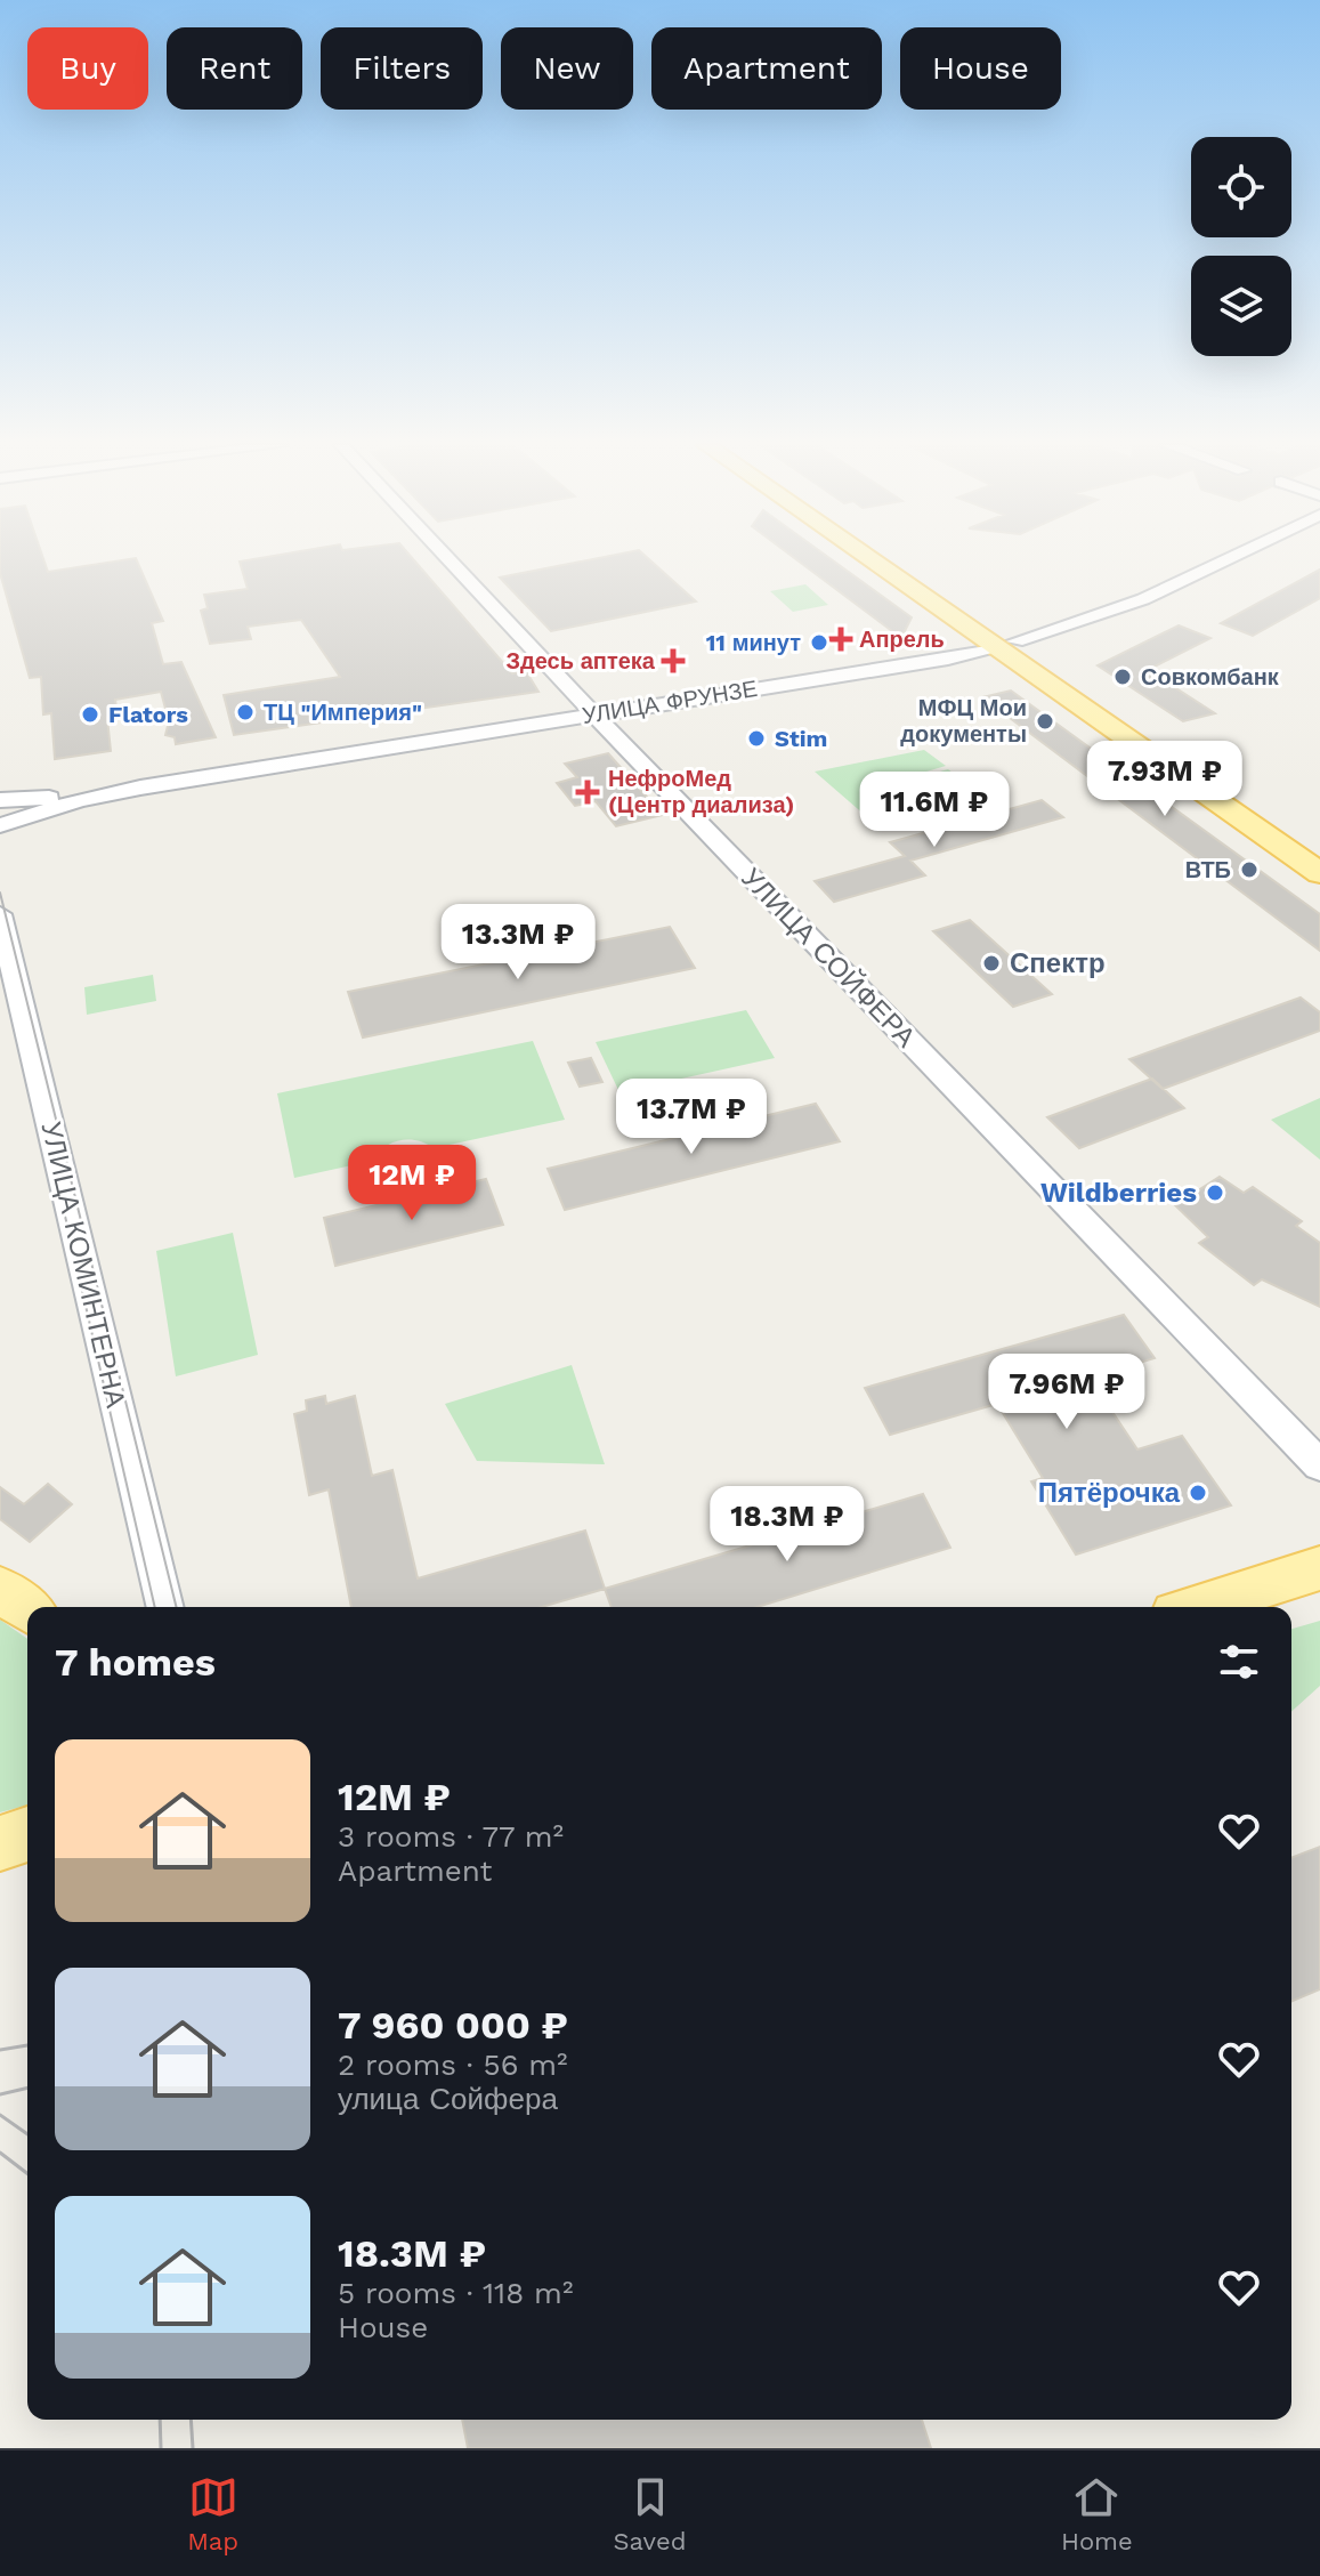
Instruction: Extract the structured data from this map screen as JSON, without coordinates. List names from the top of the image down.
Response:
{
  "streets": {
    "street": ["УЛИЦА ФРУНЗЕ", "УЛИЦА СОЙФЕРА", "УЛИЦА КОМИНТЕРНА"]
  },
  "crossings": [
    ["УЛИЦА ФРУНЗЕ", "УЛИЦА СОЙФЕРА"]
  ],
  "places": {
    "health": ["Апрель", "Здесь аптека", "НефроМед (Центр диализа)"],
    "other": [
      "11 минут",
      "Совкомбанк",
      "ТЦ \"Империя\"",
      "Flators",
      "МФЦ Мои документы",
      "Stim",
      "ВТБ",
      "Спектр",
      "Wildberries",
      "Пятёрочка"
    ]
  },
  "page": {
    "chip": [
      "Buy",
      "Rent",
      "Filters",
      "New",
      "Apartment",
      "House"
    ],
    "price": [
      "7.93M ₽",
      "11.6M ₽",
      "13.3M ₽",
      "13.7M ₽",
      "12M ₽",
      "7.96M ₽",
      "18.3M ₽"
    ],
    "heading": "7 homes",
    "list": [
      {
        "name": "12M ₽",
        "note": "3 rooms · 77 m² · Apartment"
      },
      {
        "name": "7 960 000 ₽",
        "note": "2 rooms · 56 m² · улица Сойфера"
      },
      {
        "name": "18.3M ₽",
        "note": "5 rooms · 118 m² · House"
      }
    ],
    "tabs": ["Map", "Saved", "Home"]
  }
}
